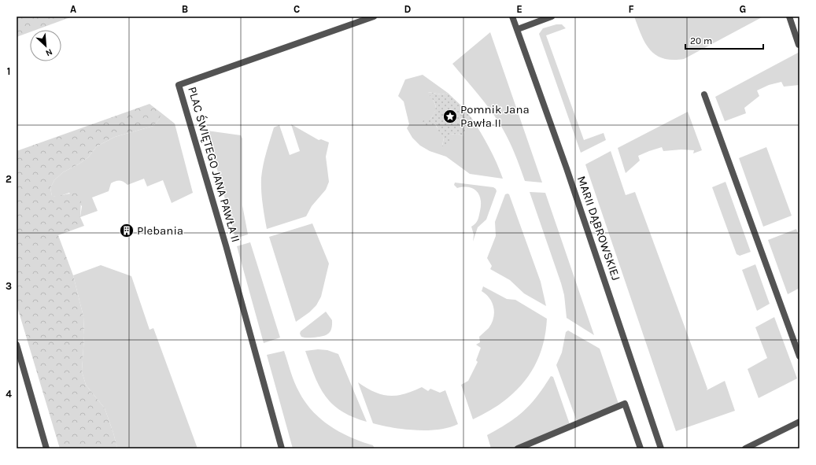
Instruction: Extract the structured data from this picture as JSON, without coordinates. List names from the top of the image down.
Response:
{
  "streets": {
    "street": ["PLAC ŚWIĘTEGO JANA PAWŁA II", "MARII DĄBROWSKIEJ"]
  },
  "places": {
    "place": ["Pomnik Jana Pawła II"],
    "building": ["Plebania"]
  },
  "scale_bar": "20 m",
  "north": "bottom right",
  "grid": {
    "columns": [
      "A",
      "B",
      "C",
      "D",
      "E",
      "F",
      "G"
    ],
    "rows": [
      "1",
      "2",
      "3",
      "4"
    ]
  }
}
